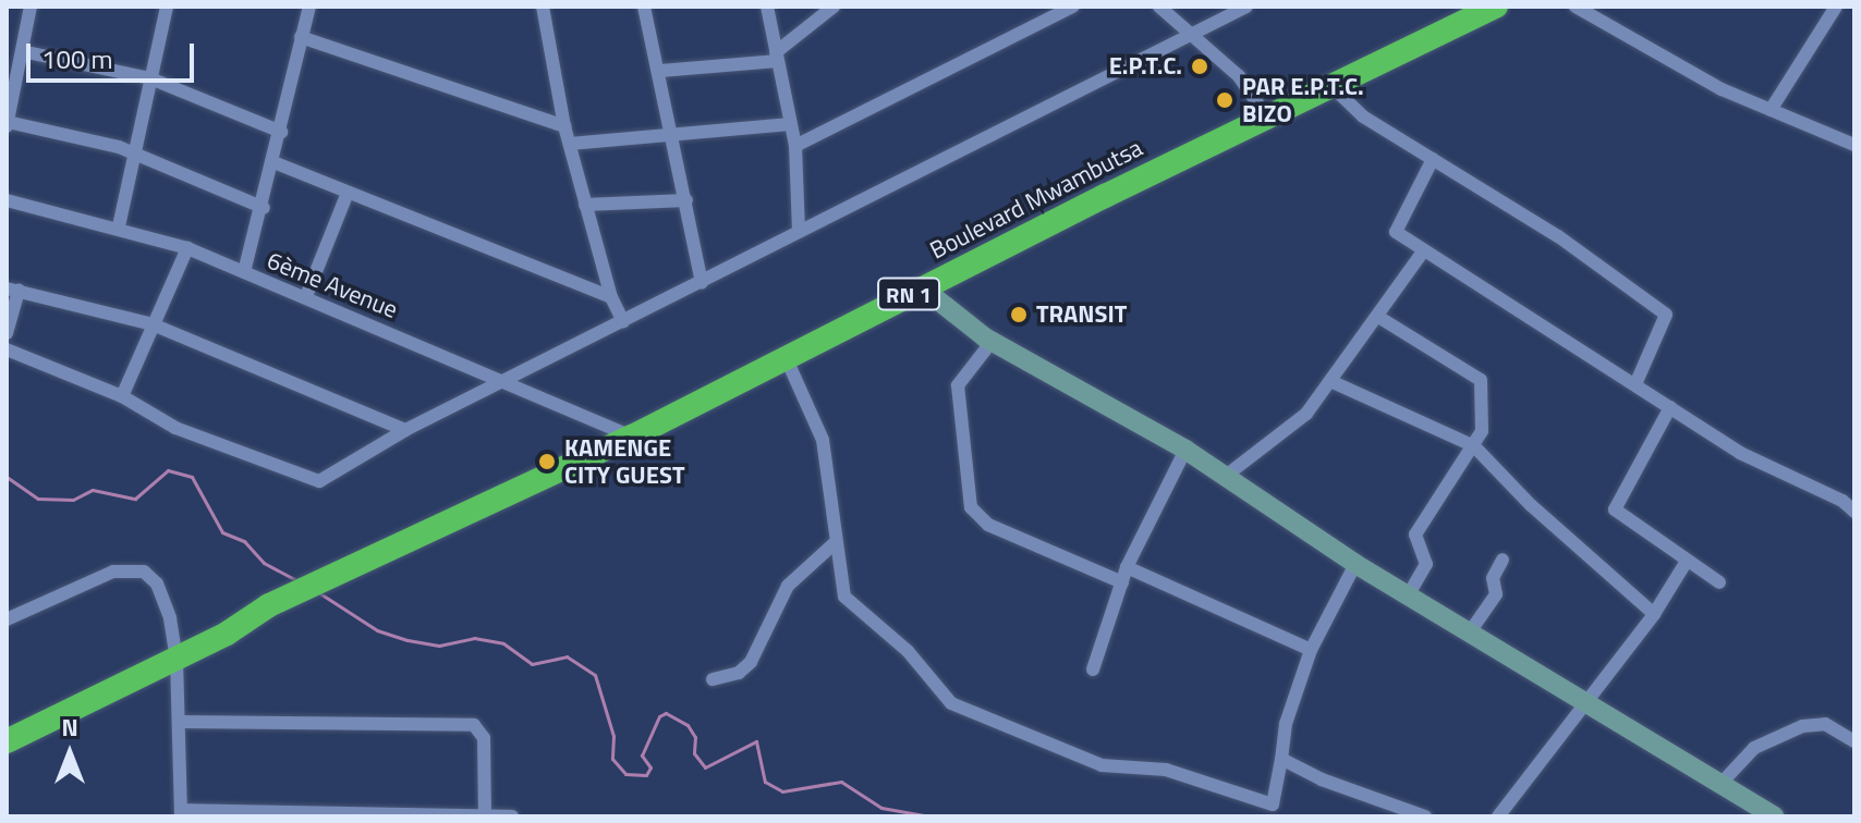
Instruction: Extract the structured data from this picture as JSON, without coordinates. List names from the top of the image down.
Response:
{
  "streets": {
    "highway": ["Boulevard Mwambutsa", "RN 1"],
    "street": ["6ème Avenue"]
  },
  "crossings": [
    ["Boulevard Mwambutsa", "6ème Avenue"]
  ],
  "places": [
    "E.P.T.C.",
    "PAR E.P.T.C. BIZO",
    "TRANSIT",
    "KAMENGE CITY GUEST"
  ],
  "scale_bar": "100 m",
  "north": "top"
}
